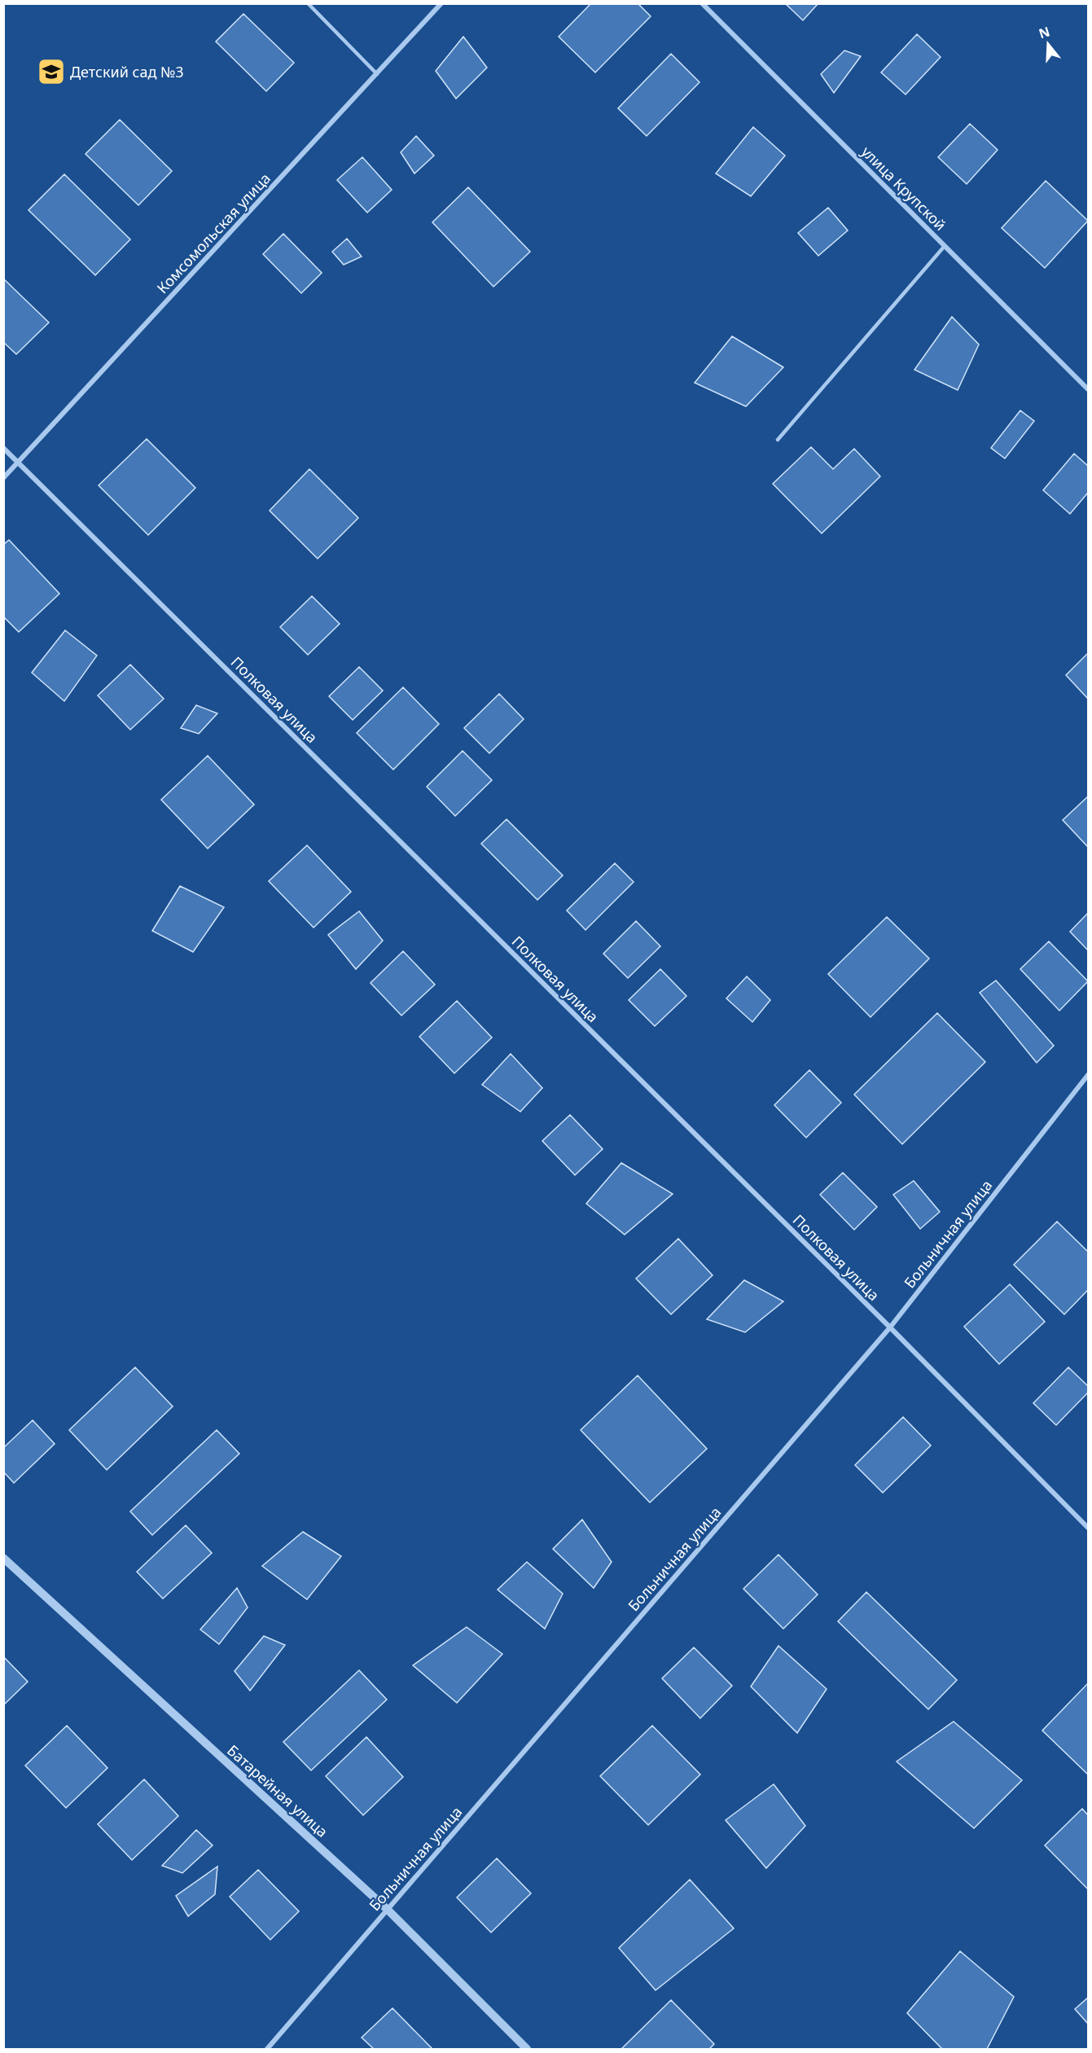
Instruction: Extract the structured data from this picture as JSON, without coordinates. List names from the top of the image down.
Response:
{
  "streets": {
    "street": [
      "улица Крупской",
      "Комсомольская улица",
      "Полковая улица",
      "Больничная улица",
      "Батарейная улица"
    ]
  },
  "crossings": [
    ["Комсомольская улица", "Полковая улица"],
    ["Полковая улица", "Больничная улица"],
    ["Больничная улица", "Батарейная улица"]
  ],
  "places": {
    "school or university": ["Детский сад №3"]
  },
  "north": "top"
}
